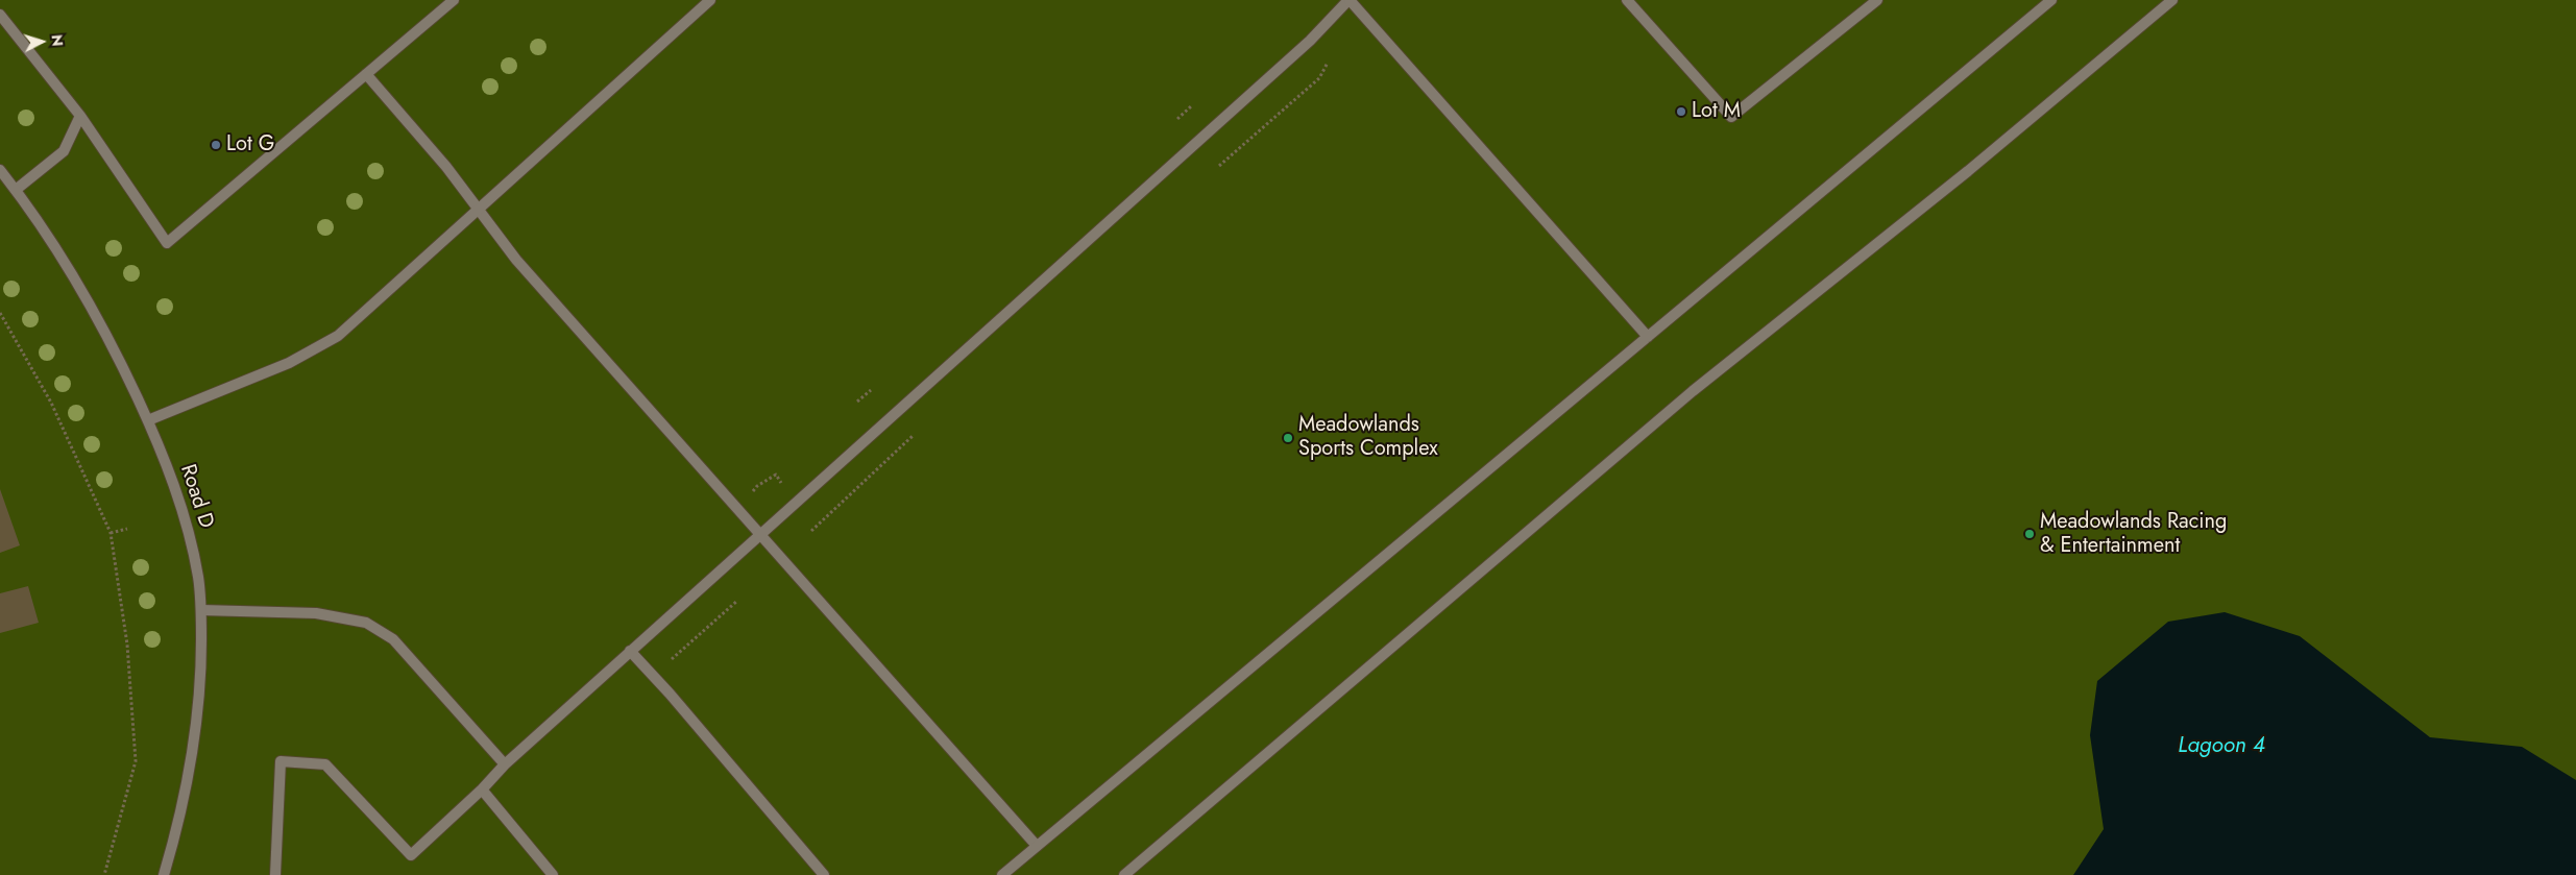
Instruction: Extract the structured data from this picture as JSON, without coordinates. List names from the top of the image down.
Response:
{
  "streets": {
    "street": ["Road D"]
  },
  "water": ["Lagoon 4"],
  "places": [
    "Lot M",
    "Lot G",
    "Meadowlands Sports Complex",
    "Meadowlands Racing & Entertainment"
  ],
  "north": "right"
}
